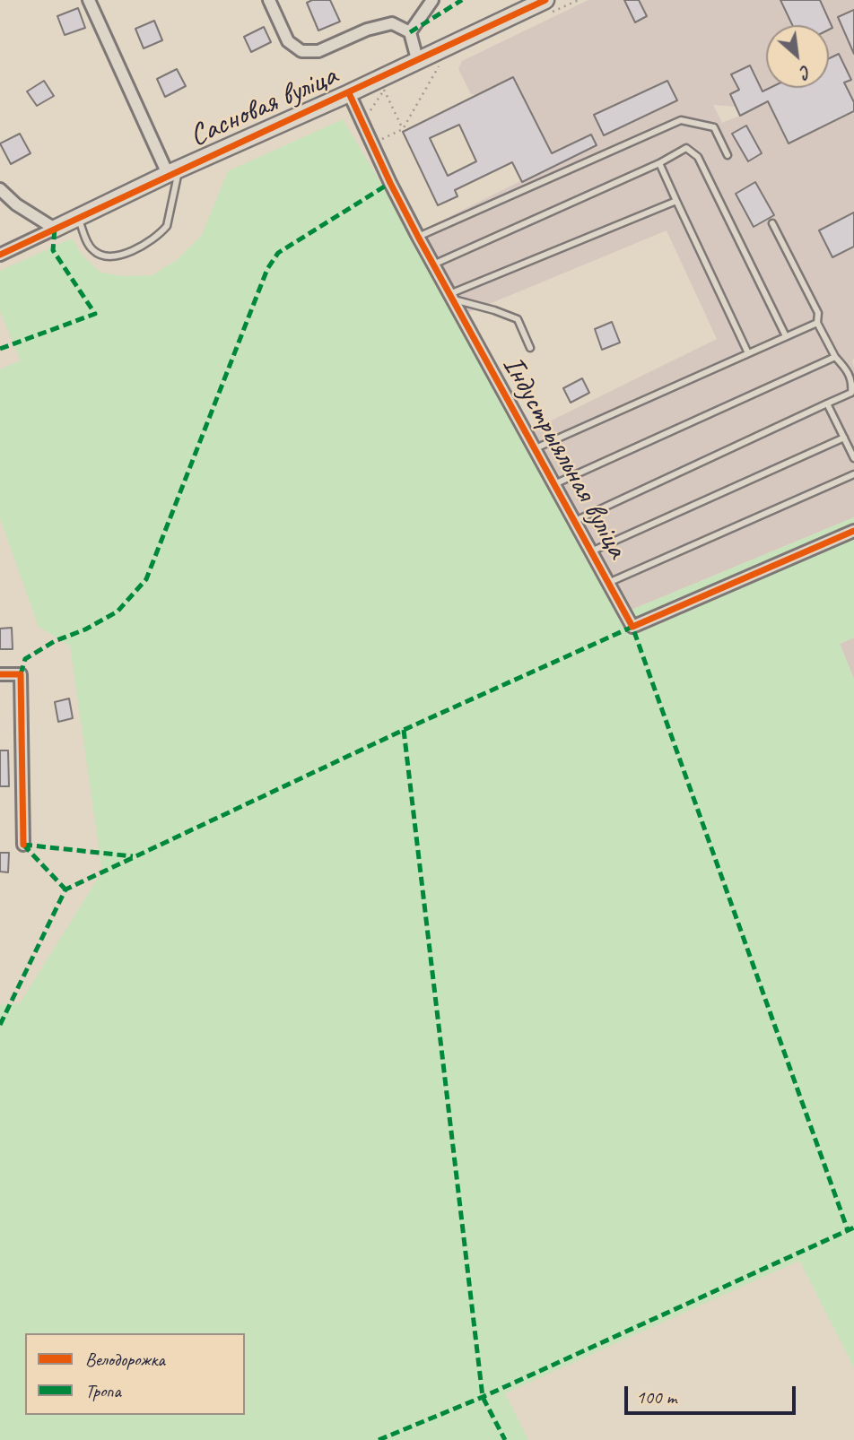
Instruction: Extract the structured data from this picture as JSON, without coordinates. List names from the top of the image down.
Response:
{
  "streets": {
    "street": ["Сасновая вуліца", "Індустрыяльная вуліца"]
  },
  "crossings": [
    ["Сасновая вуліца", "Індустрыяльная вуліца"]
  ],
  "legend": ["Велодорожка", "Тропа"],
  "scale_bar": "100 m",
  "north": "bottom right"
}
